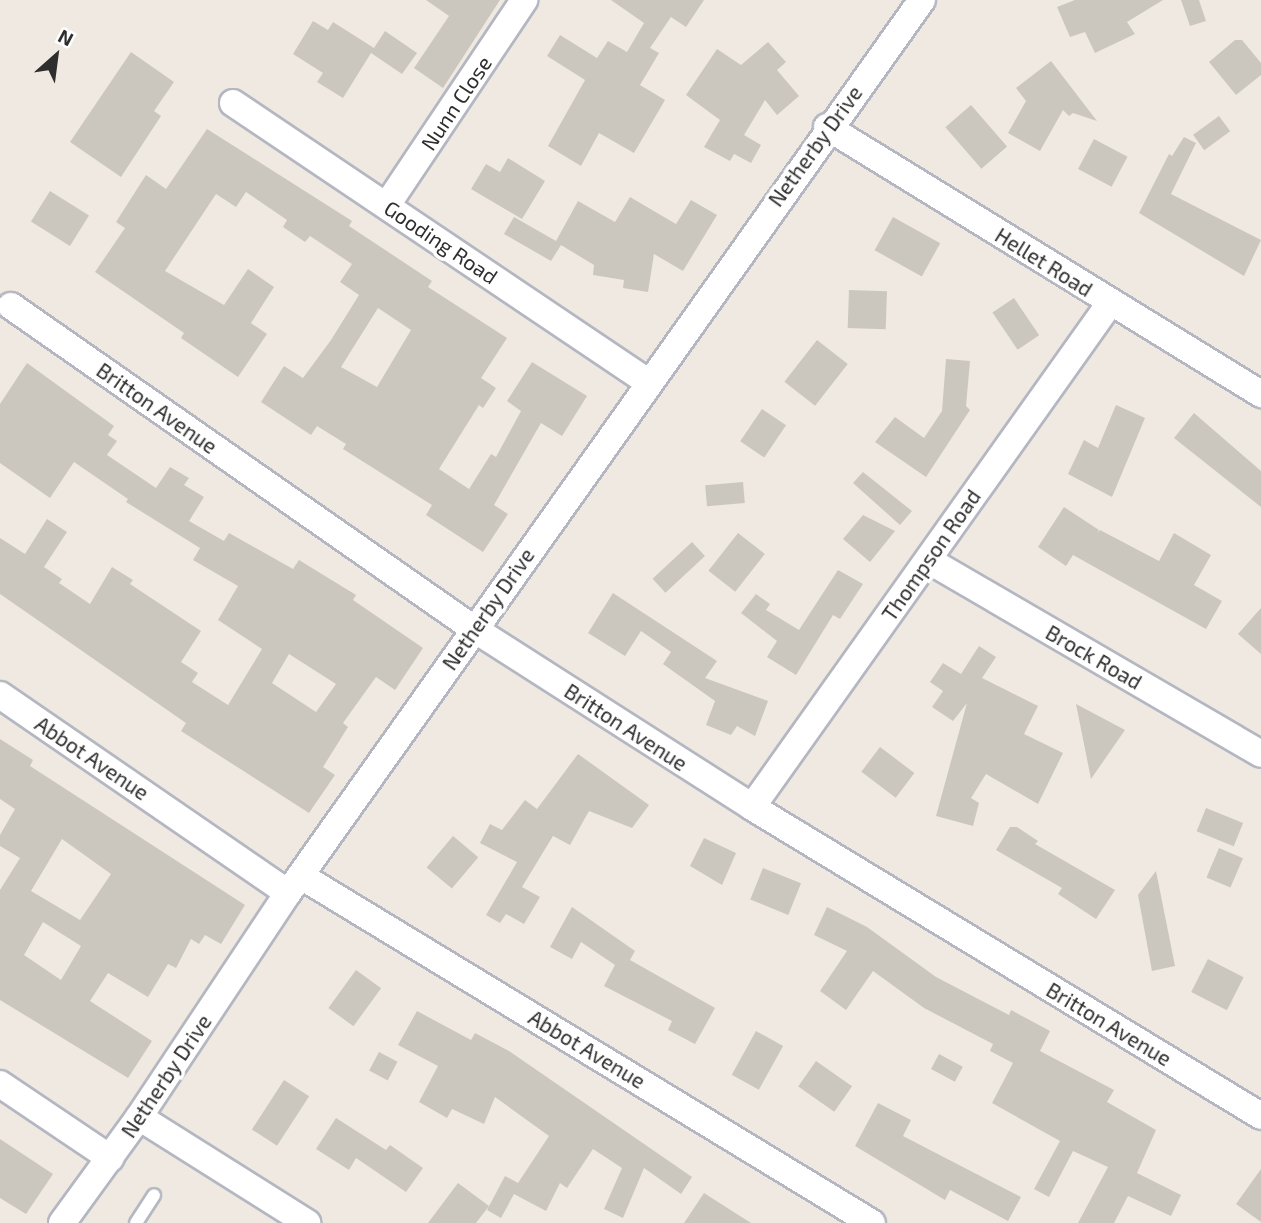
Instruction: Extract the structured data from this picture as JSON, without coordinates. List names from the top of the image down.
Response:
{
  "streets": {
    "street": [
      "Nunn Close",
      "Netherby Drive",
      "Gooding Road",
      "Hellet Road",
      "Britton Avenue",
      "Thompson Road",
      "Brock Road",
      "Abbot Avenue"
    ]
  },
  "crossings": [
    ["Nunn Close", "Gooding Road"],
    ["Netherby Drive", "Gooding Road"],
    ["Netherby Drive", "Hellet Road"],
    ["Netherby Drive", "Britton Avenue"],
    ["Netherby Drive", "Abbot Avenue"],
    ["Hellet Road", "Thompson Road"],
    ["Britton Avenue", "Thompson Road"],
    ["Thompson Road", "Brock Road"]
  ],
  "north": "top right"
}
